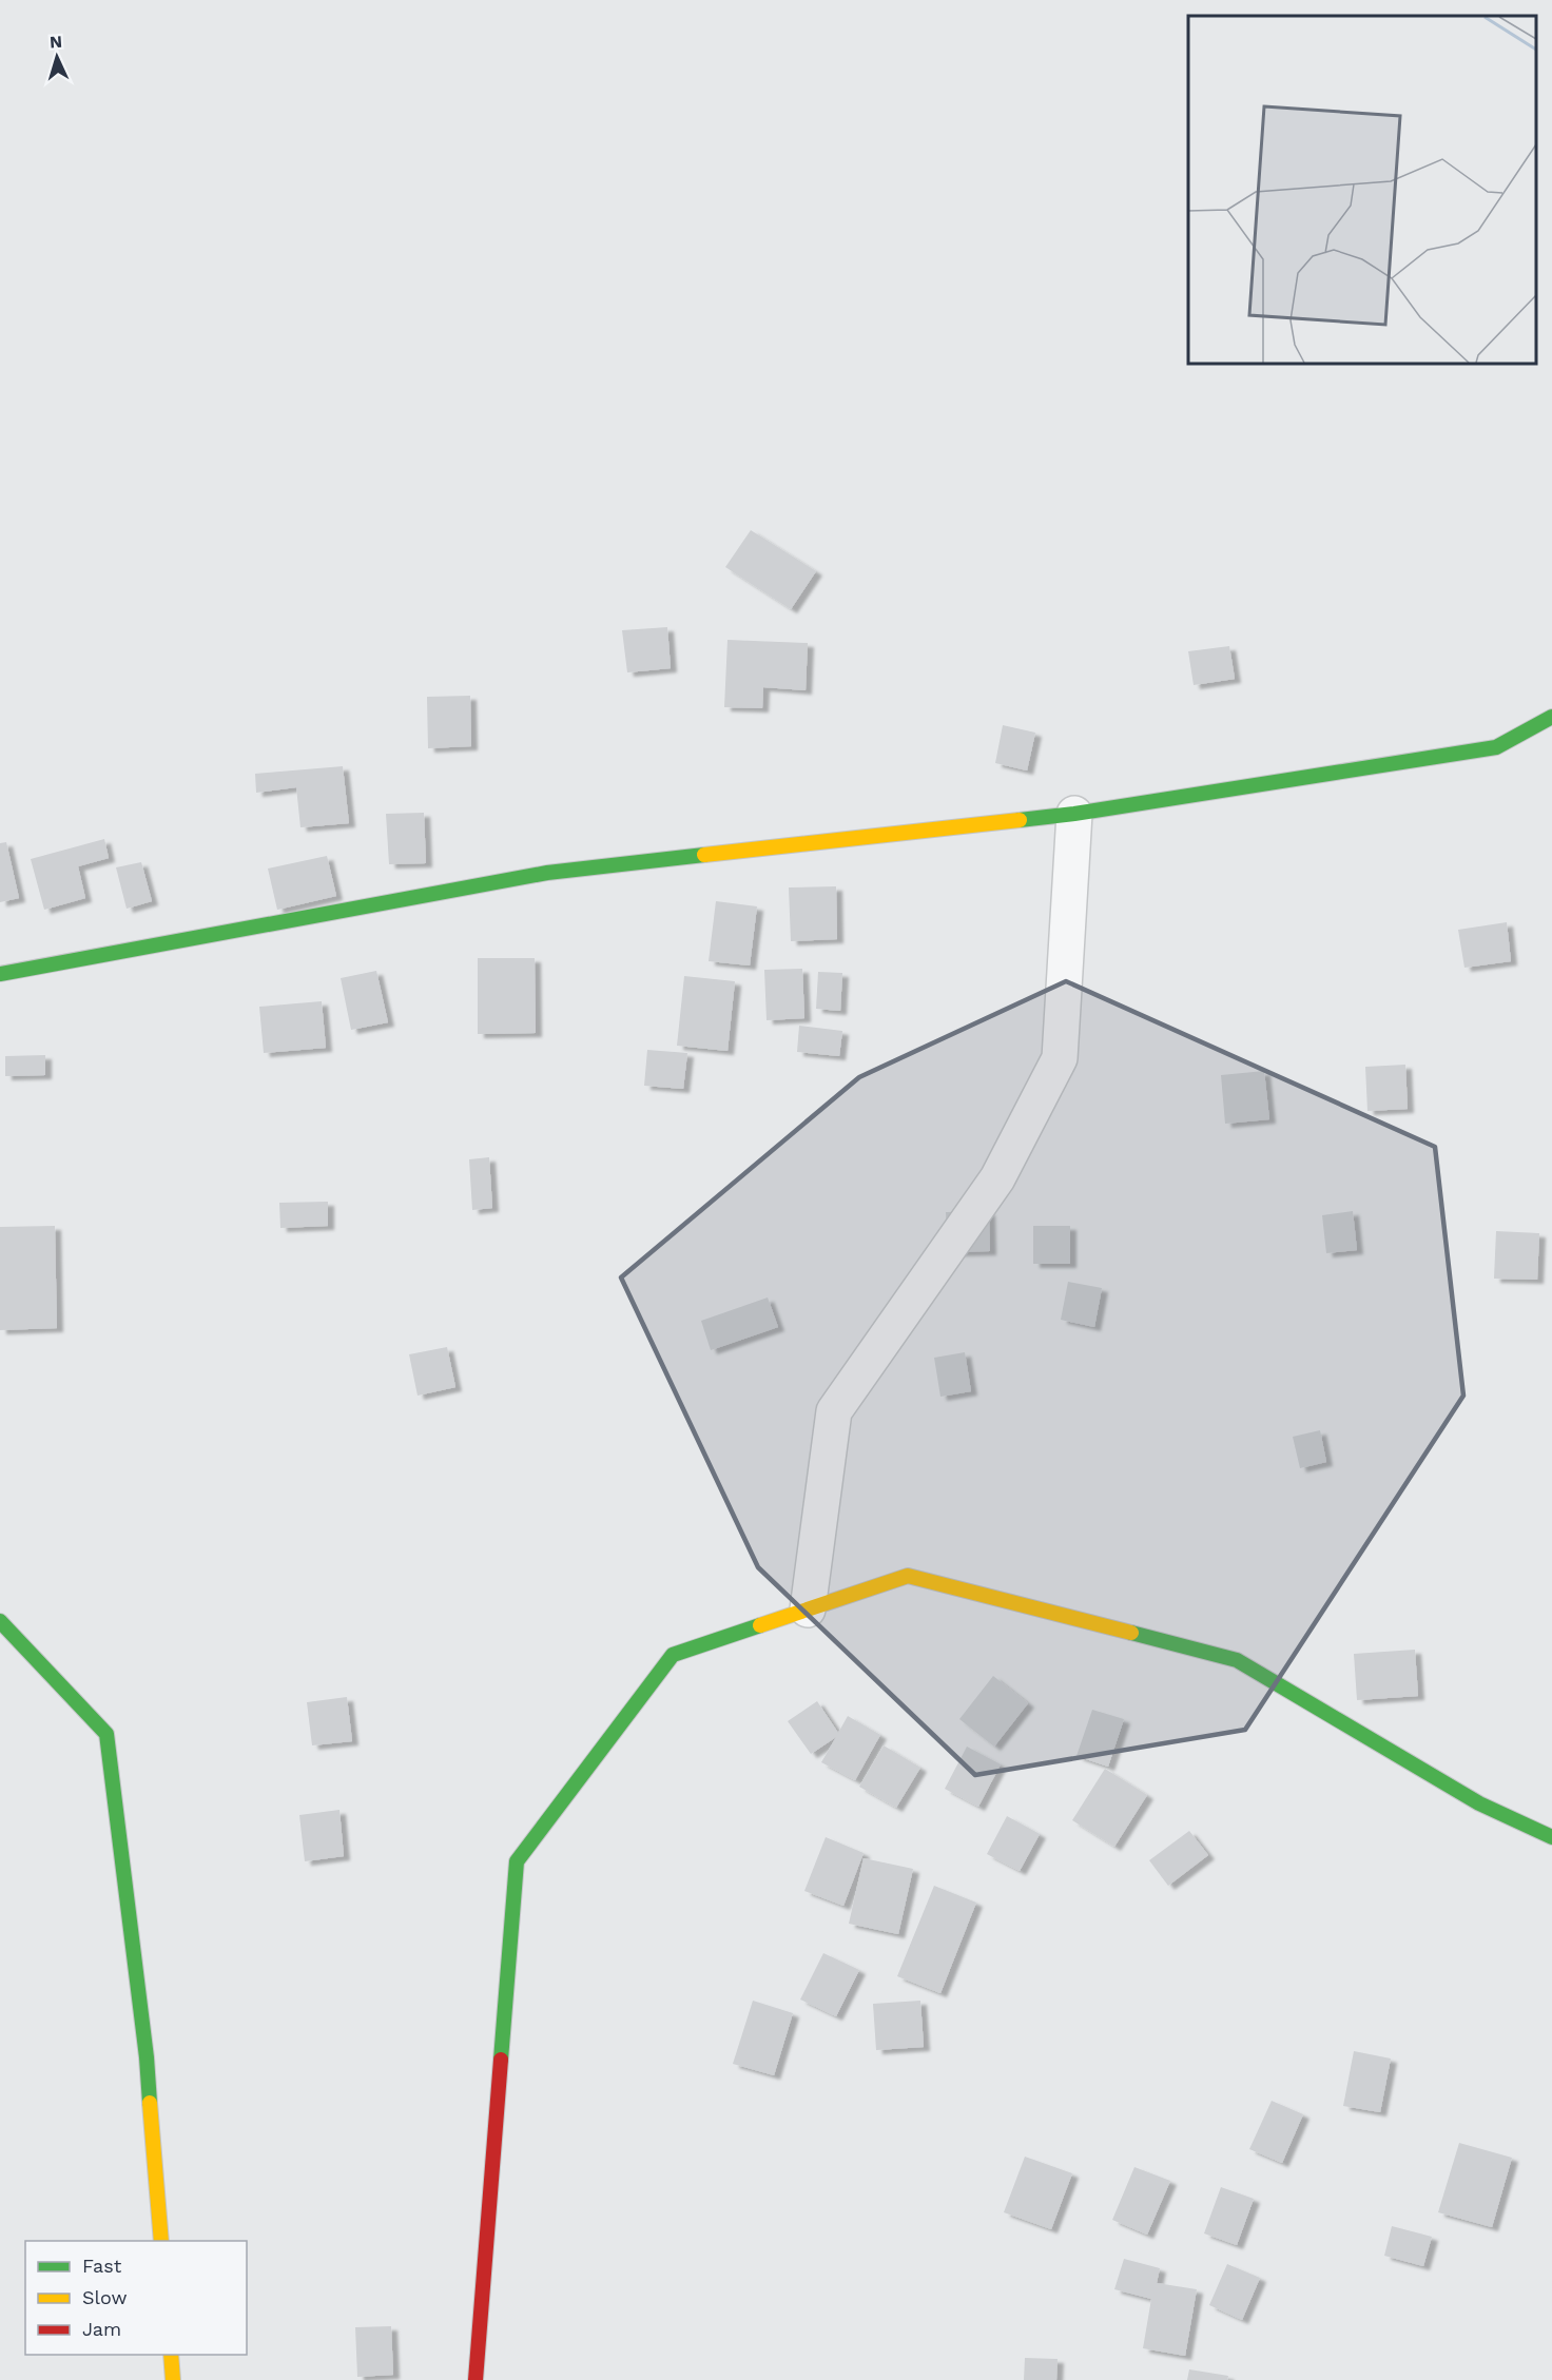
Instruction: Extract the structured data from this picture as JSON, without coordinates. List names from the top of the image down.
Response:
{
  "legend": ["Fast", "Slow", "Jam"],
  "north": "top"
}
